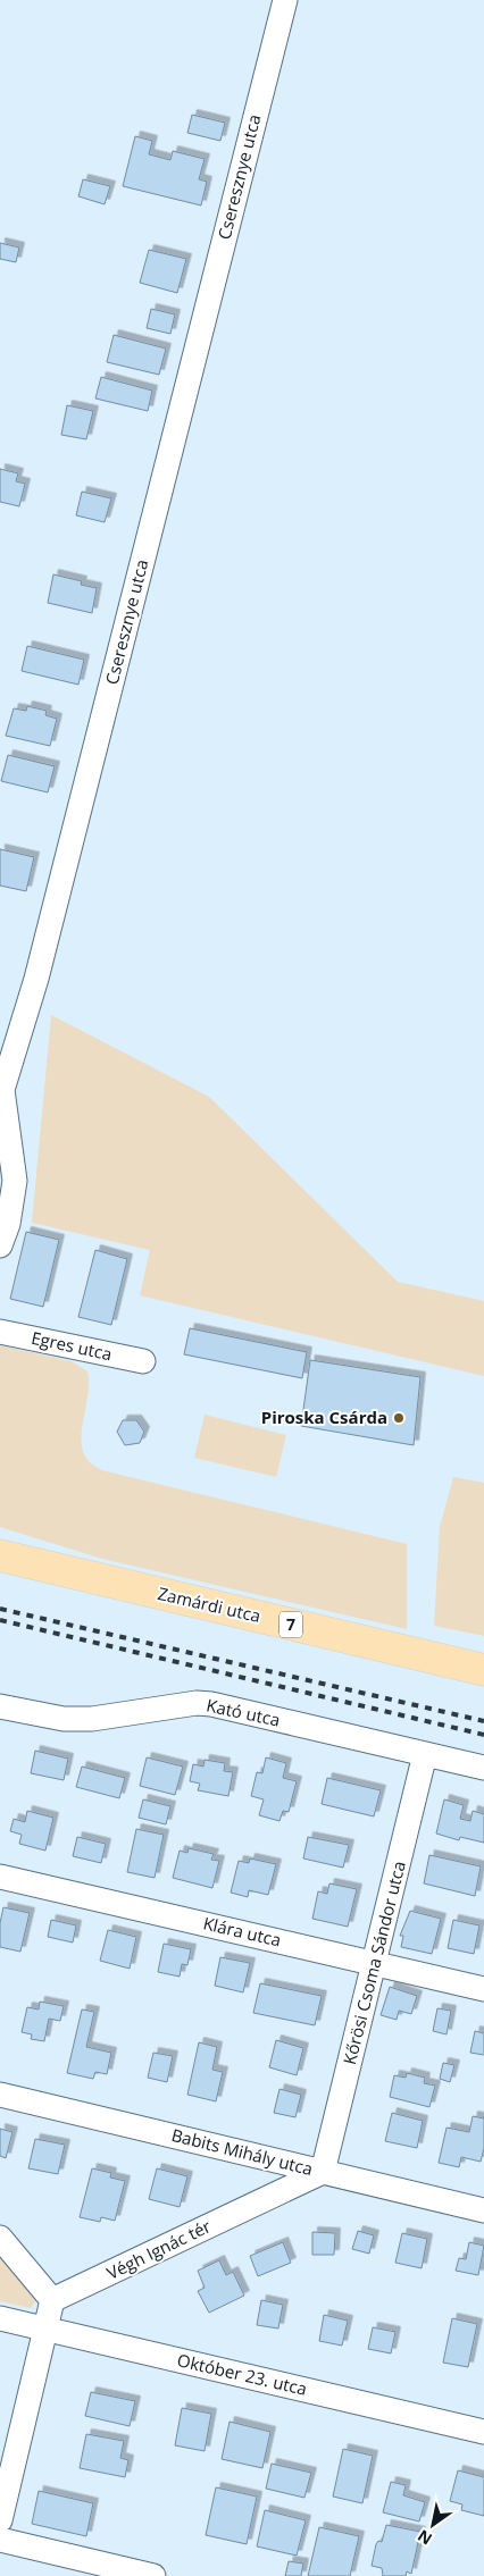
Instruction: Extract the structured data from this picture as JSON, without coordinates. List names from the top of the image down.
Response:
{
  "streets": {
    "main road": ["Zamárdi utca", "7"],
    "street": [
      "Cseresznye utca",
      "Egres utca",
      "Kató utca",
      "Klára utca",
      "Kőrösi Csoma Sándor utca",
      "Babits Mihály utca",
      "Végh Ignác tér",
      "Október 23. utca"
    ]
  },
  "crossings": [
    ["Kató utca", "Kőrösi Csoma Sándor utca"],
    ["Klára utca", "Kőrösi Csoma Sándor utca"],
    ["Kőrösi Csoma Sándor utca", "Babits Mihály utca"],
    ["Kőrösi Csoma Sándor utca", "Végh Ignác tér"],
    ["Babits Mihály utca", "Végh Ignác tér"]
  ],
  "places": ["Piroska Csárda"],
  "north": "bottom left"
}
